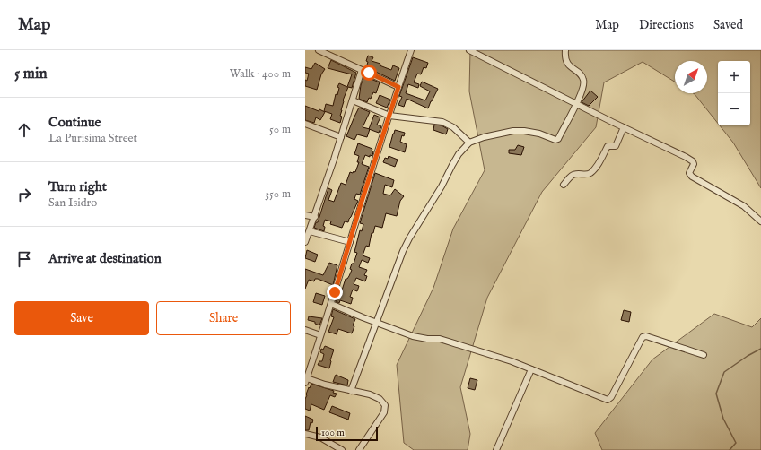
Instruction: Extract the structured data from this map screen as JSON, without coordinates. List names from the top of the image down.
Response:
{
  "scale_bar": "100 m",
  "north": "top right",
  "page": {
    "header": "Map",
    "nav": ["Map", "Directions", "Saved"],
    "heading": ["5 min", "Walk · 400 m"],
    "map_buttons": ["+", "−"],
    "list": [
      ["Continue", "La Purisima Street", "50 m"],
      ["Turn right", "San Isidro", "350 m"],
      "Arrive at destination"
    ],
    "buttons": ["Save", "Share"],
    "scale": "100 m"
  }
}
